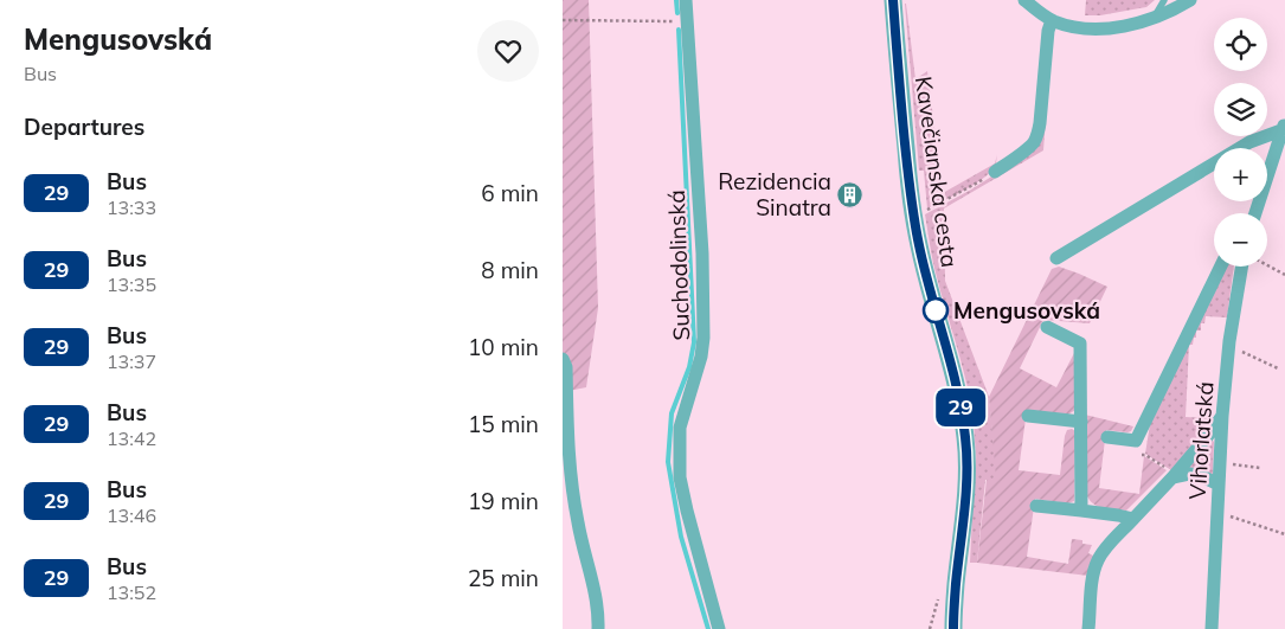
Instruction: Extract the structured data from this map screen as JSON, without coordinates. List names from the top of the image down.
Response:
{
  "streets": {
    "street": ["Kavečianska cesta", "Suchodolinská", "Vihorlatská"]
  },
  "places": {
    "building": ["Rezidencia Sinatra"],
    "other": ["Mengusovská"]
  },
  "lines": ["bus line 29"],
  "page": {
    "heading": [
      ["Mengusovská", "Bus"],
      "Departures"
    ],
    "on_map": "29",
    "map_buttons": ["+", "−"],
    "list": [
      {
        "mark": "29",
        "name": "Bus",
        "note": "13:33",
        "value": "6 min"
      },
      {
        "mark": "29",
        "name": "Bus",
        "note": "13:35",
        "value": "8 min"
      },
      {
        "mark": "29",
        "name": "Bus",
        "note": "13:37",
        "value": "10 min"
      },
      {
        "mark": "29",
        "name": "Bus",
        "note": "13:42",
        "value": "15 min"
      },
      {
        "mark": "29",
        "name": "Bus",
        "note": "13:46",
        "value": "19 min"
      },
      {
        "mark": "29",
        "name": "Bus",
        "note": "13:52",
        "value": "25 min"
      }
    ]
  }
}
